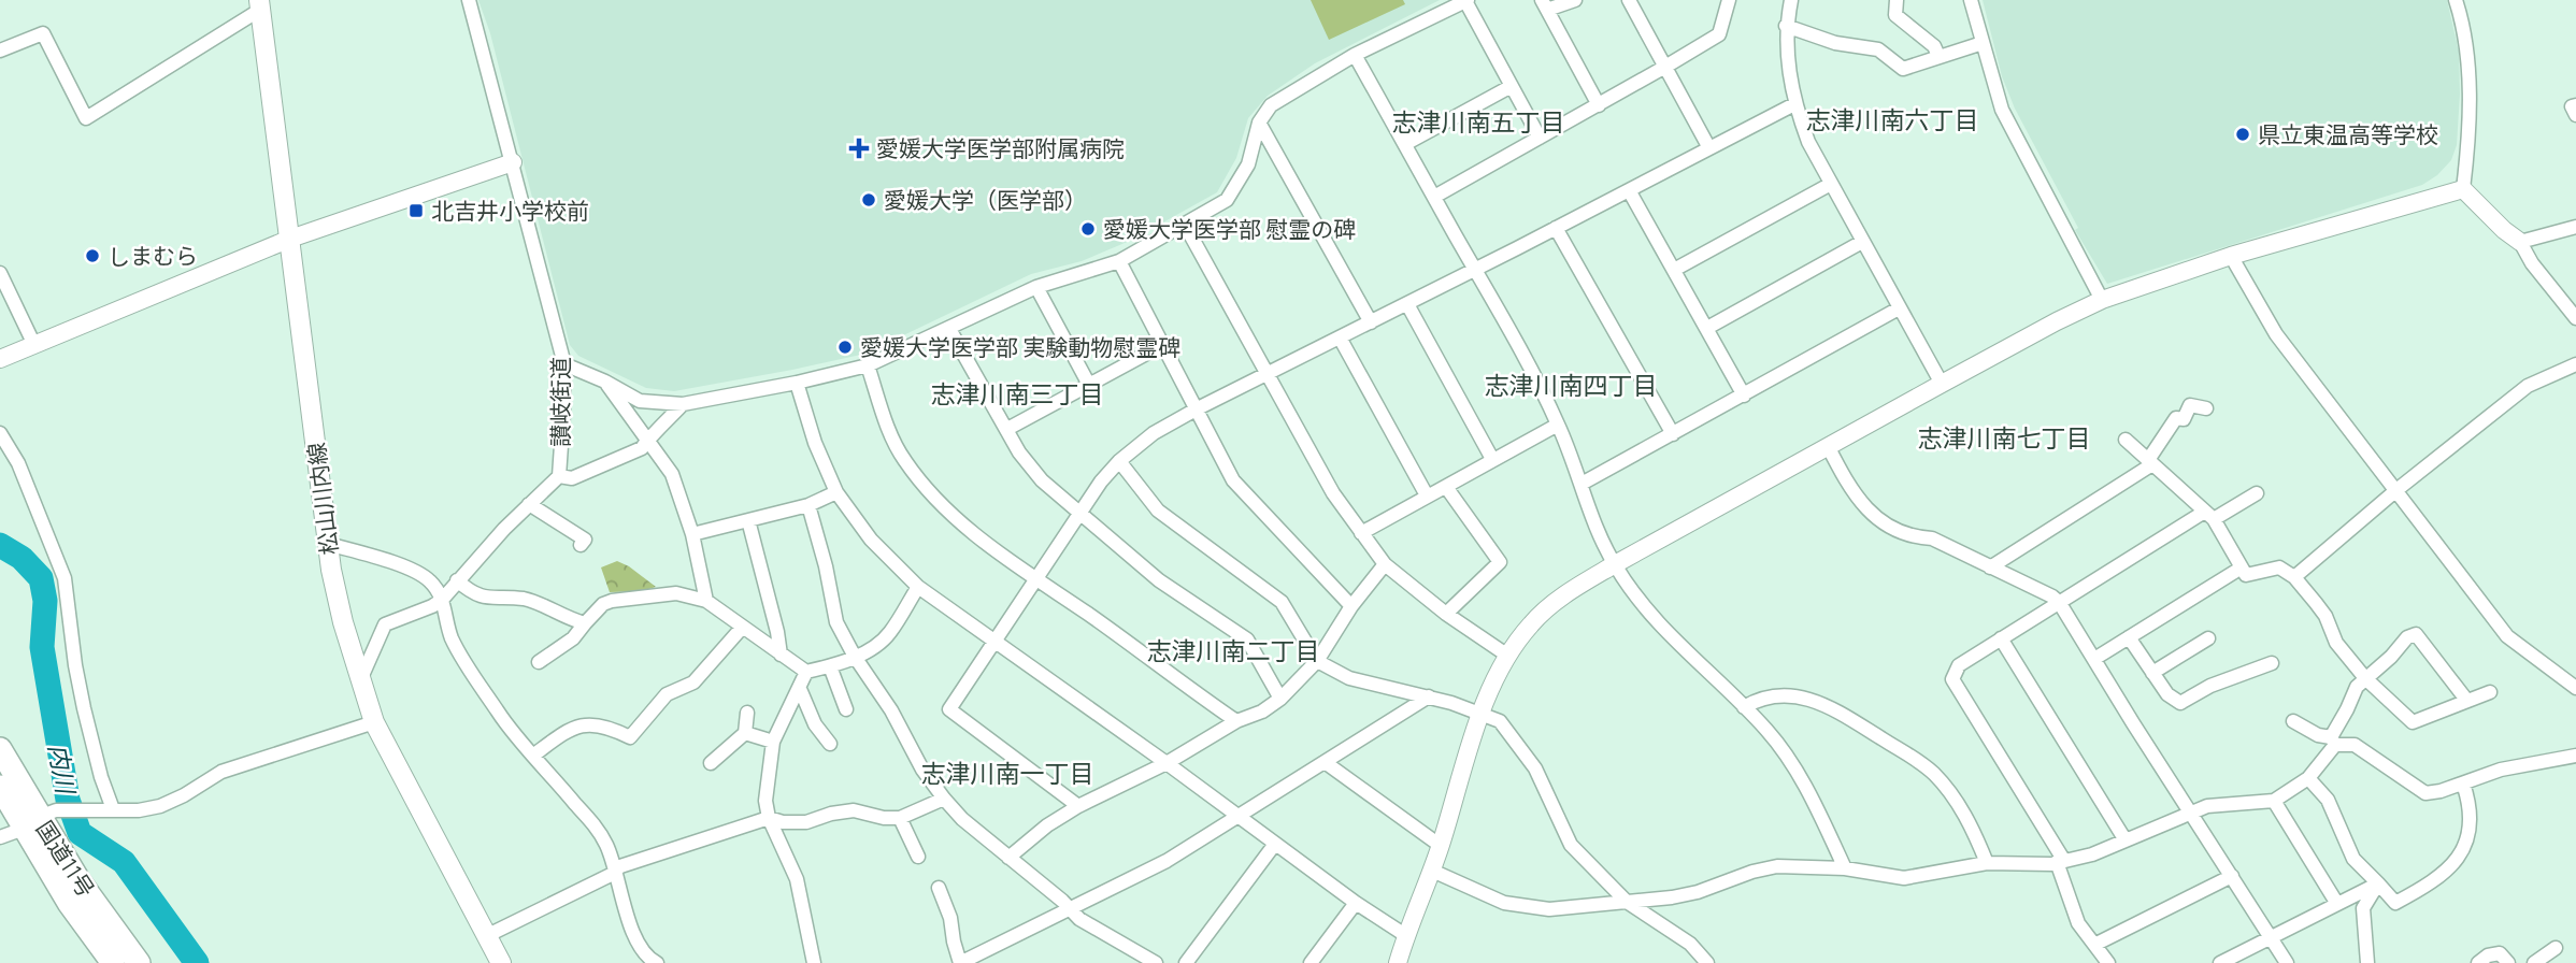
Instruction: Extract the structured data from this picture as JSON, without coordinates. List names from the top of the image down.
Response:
{
  "streets": {
    "highway": ["国道11号"],
    "main road": ["松山川内線"],
    "street": ["讃岐街道"]
  },
  "crossings": [
    ["讃岐街道", "松山川内線"]
  ],
  "districts": [
    "志津川南六丁目",
    "志津川南五丁目",
    "志津川南四丁目",
    "志津川南三丁目",
    "志津川南七丁目",
    "志津川南二丁目",
    "志津川南一丁目"
  ],
  "water": ["内川"],
  "places": {
    "other": [
      "県立東温高等学校",
      "愛媛大学（医学部）",
      "愛媛大学医学部 慰霊の碑",
      "しまむら",
      "愛媛大学医学部 実験動物慰霊碑"
    ],
    "health": ["愛媛大学医学部附属病院"],
    "transit": ["北吉井小学校前"]
  }
}
